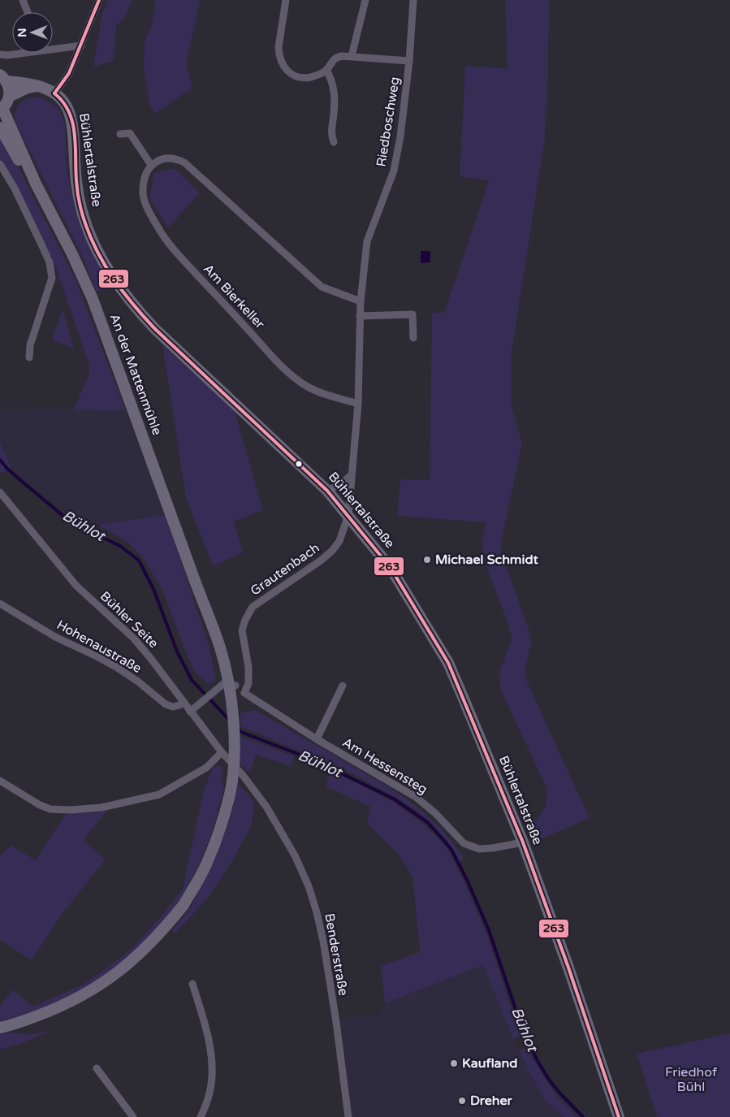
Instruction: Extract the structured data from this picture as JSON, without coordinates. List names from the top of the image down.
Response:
{
  "streets": {
    "street": [
      "Riedboschweg",
      "Bühlertalstraße",
      "Am Bierkeller",
      "An der Mattenmühle",
      "Grautenbach",
      "Bühler Seite",
      "Hohenaustraße",
      "Am Hessensteg",
      "Benderstraße"
    ]
  },
  "crossings": [
    ["Riedboschweg", "Bühlertalstraße"],
    ["Riedboschweg", "Am Bierkeller"],
    ["Riedboschweg", "Grautenbach"],
    ["Bühlertalstraße", "Grautenbach"],
    ["Bühlertalstraße", "Am Hessensteg"],
    ["Grautenbach", "Am Hessensteg"],
    ["Bühler Seite", "Hohenaustraße"],
    ["Bühler Seite", "Benderstraße"]
  ],
  "water": ["Bühlot"],
  "parks": ["Friedhof Bühl"],
  "places": ["Michael Schmidt", "Kaufland", "Dreher"],
  "lines": ["transit line 263"],
  "north": "left"
}
